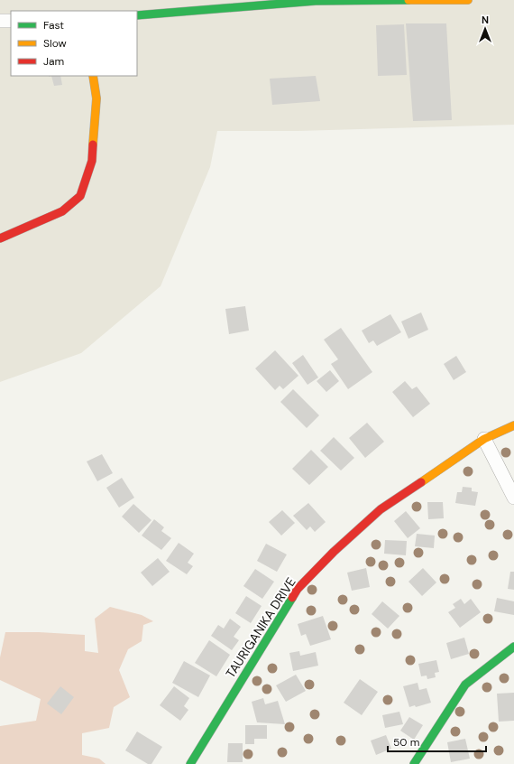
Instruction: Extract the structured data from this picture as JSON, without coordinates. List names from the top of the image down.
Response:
{
  "streets": {
    "street": ["TAURIGANIKA DRIVE"]
  },
  "legend": ["Fast", "Slow", "Jam"],
  "scale_bar": "50 m",
  "north": "top"
}
